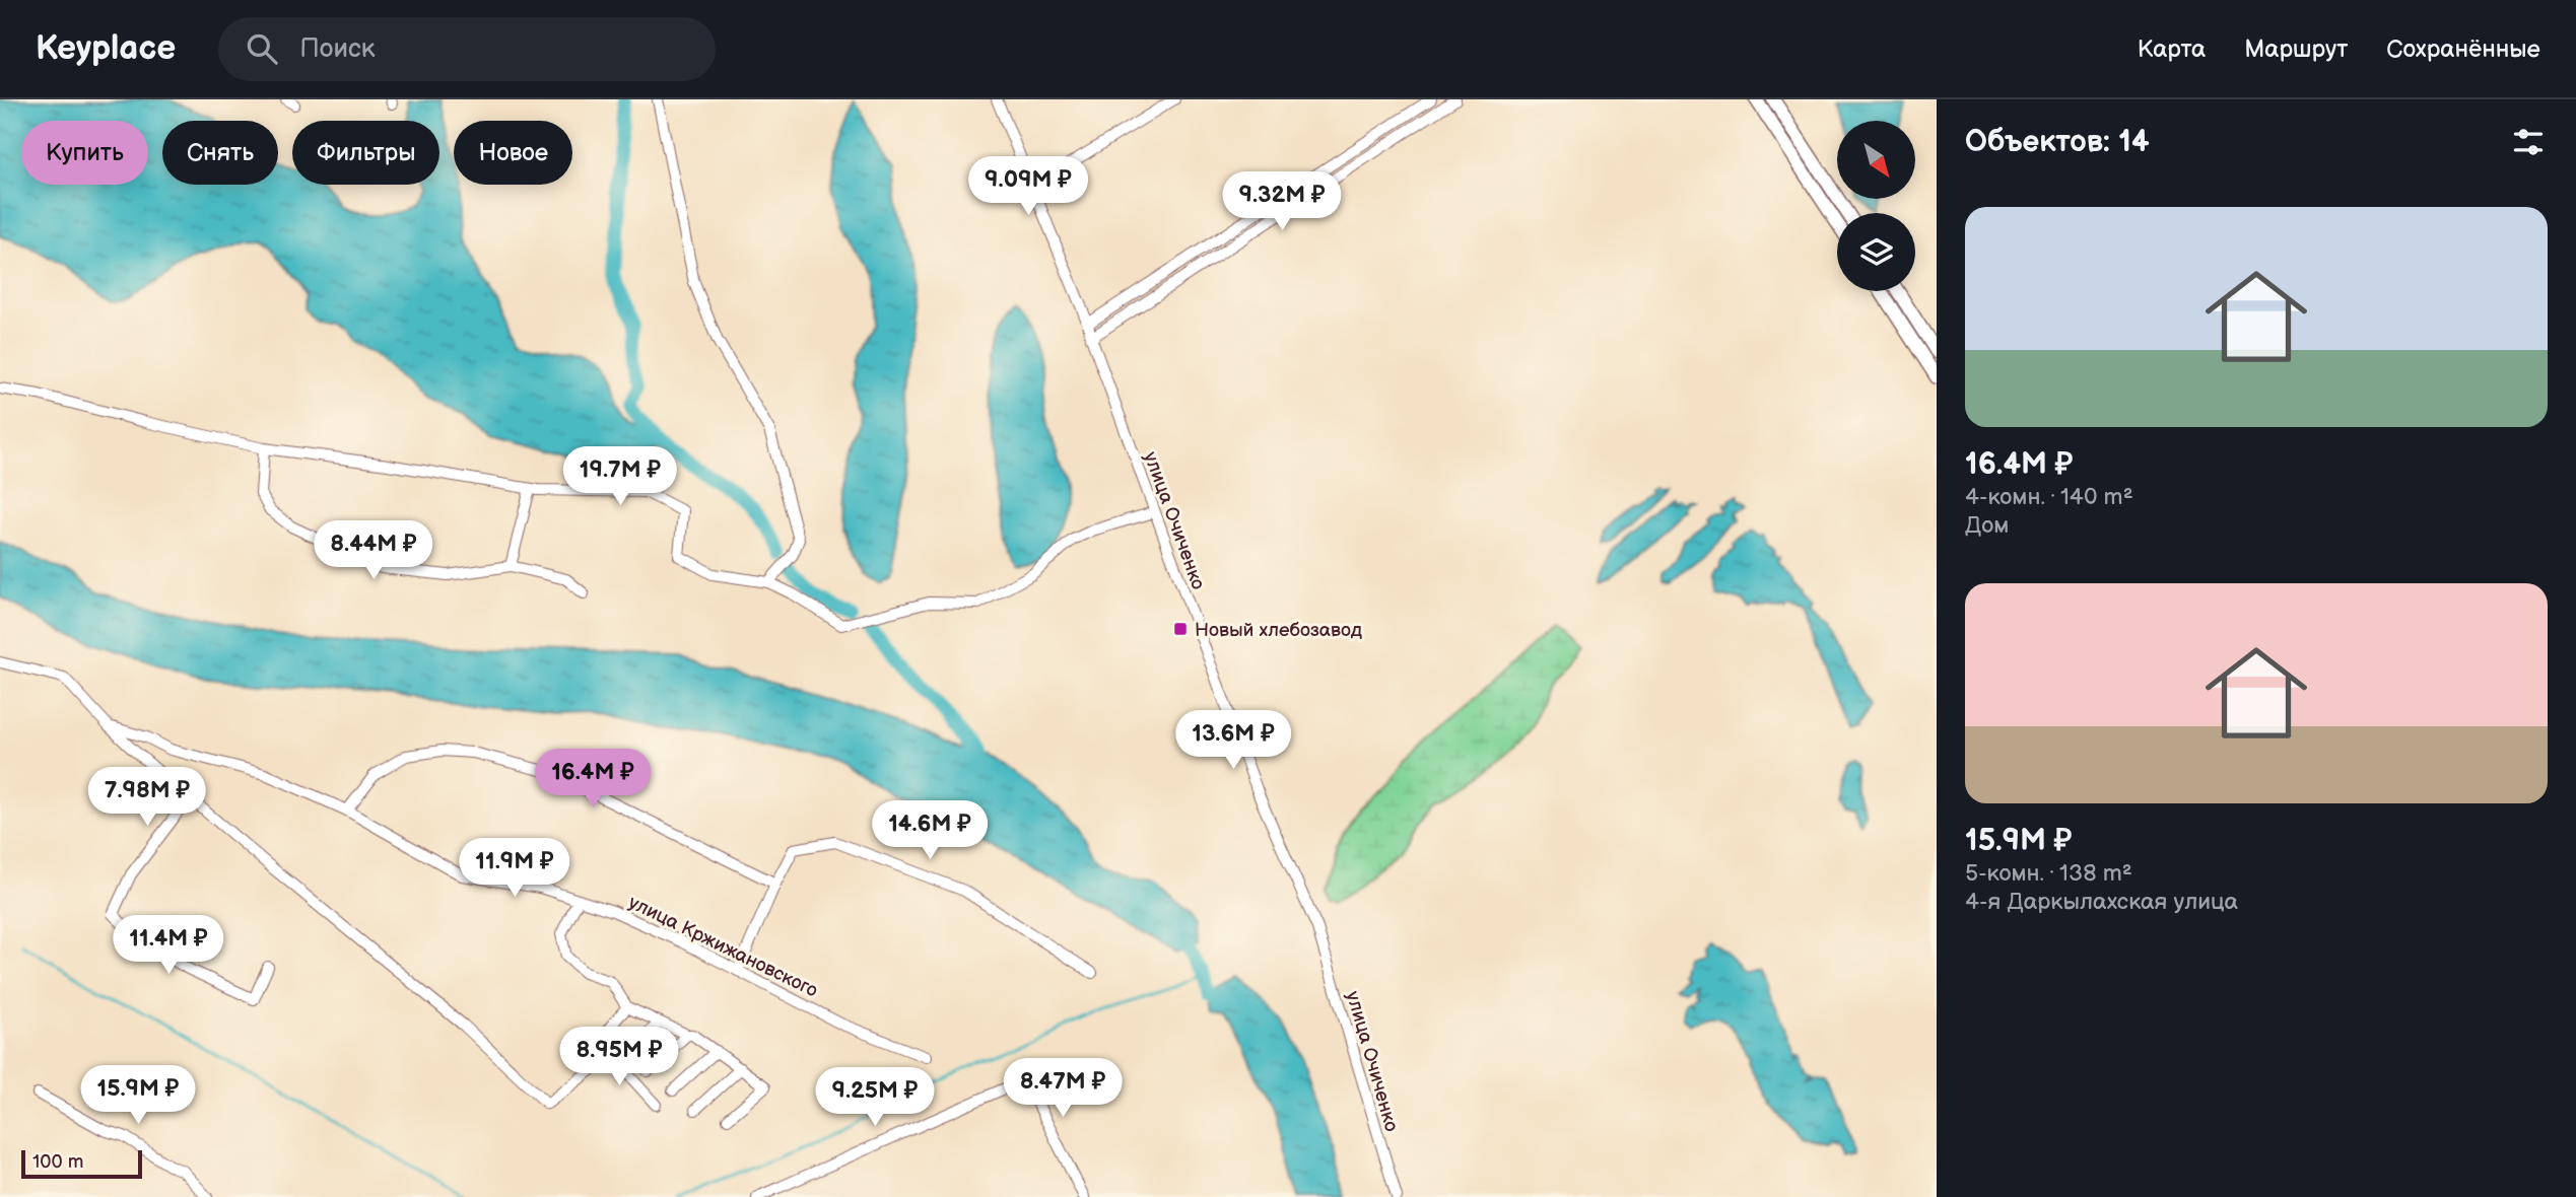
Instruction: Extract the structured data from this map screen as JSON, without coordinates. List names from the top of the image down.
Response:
{
  "streets": {
    "street": ["улица Очиченко", "улица Кржижановского"]
  },
  "places": {
    "transit": ["Новый хлебозавод"]
  },
  "scale_bar": "100 m",
  "north": "bottom right",
  "page": {
    "header": "Keyplace",
    "search": "Поиск",
    "nav": ["Карта", "Маршрут", "Сохранённые"],
    "heading": "Объектов: 14",
    "chip": [
      "Купить",
      "Снять",
      "Фильтры",
      "Новое"
    ],
    "price": [
      "9.09M ₽",
      "9.32M ₽",
      "19.7M ₽",
      "8.44M ₽",
      "13.6M ₽",
      "16.4M ₽",
      "7.98M ₽",
      "14.6M ₽",
      "11.9M ₽",
      "11.4M ₽",
      "8.95M ₽",
      "8.47M ₽",
      "15.9M ₽",
      "9.25M ₽"
    ],
    "list": [
      {
        "name": "16.4M ₽",
        "note": "4-комн. · 140 m² · Дом"
      },
      {
        "name": "15.9M ₽",
        "note": "5-комн. · 138 m² · 4-я Даркылахская улица"
      }
    ],
    "scale": "100 m"
  }
}
